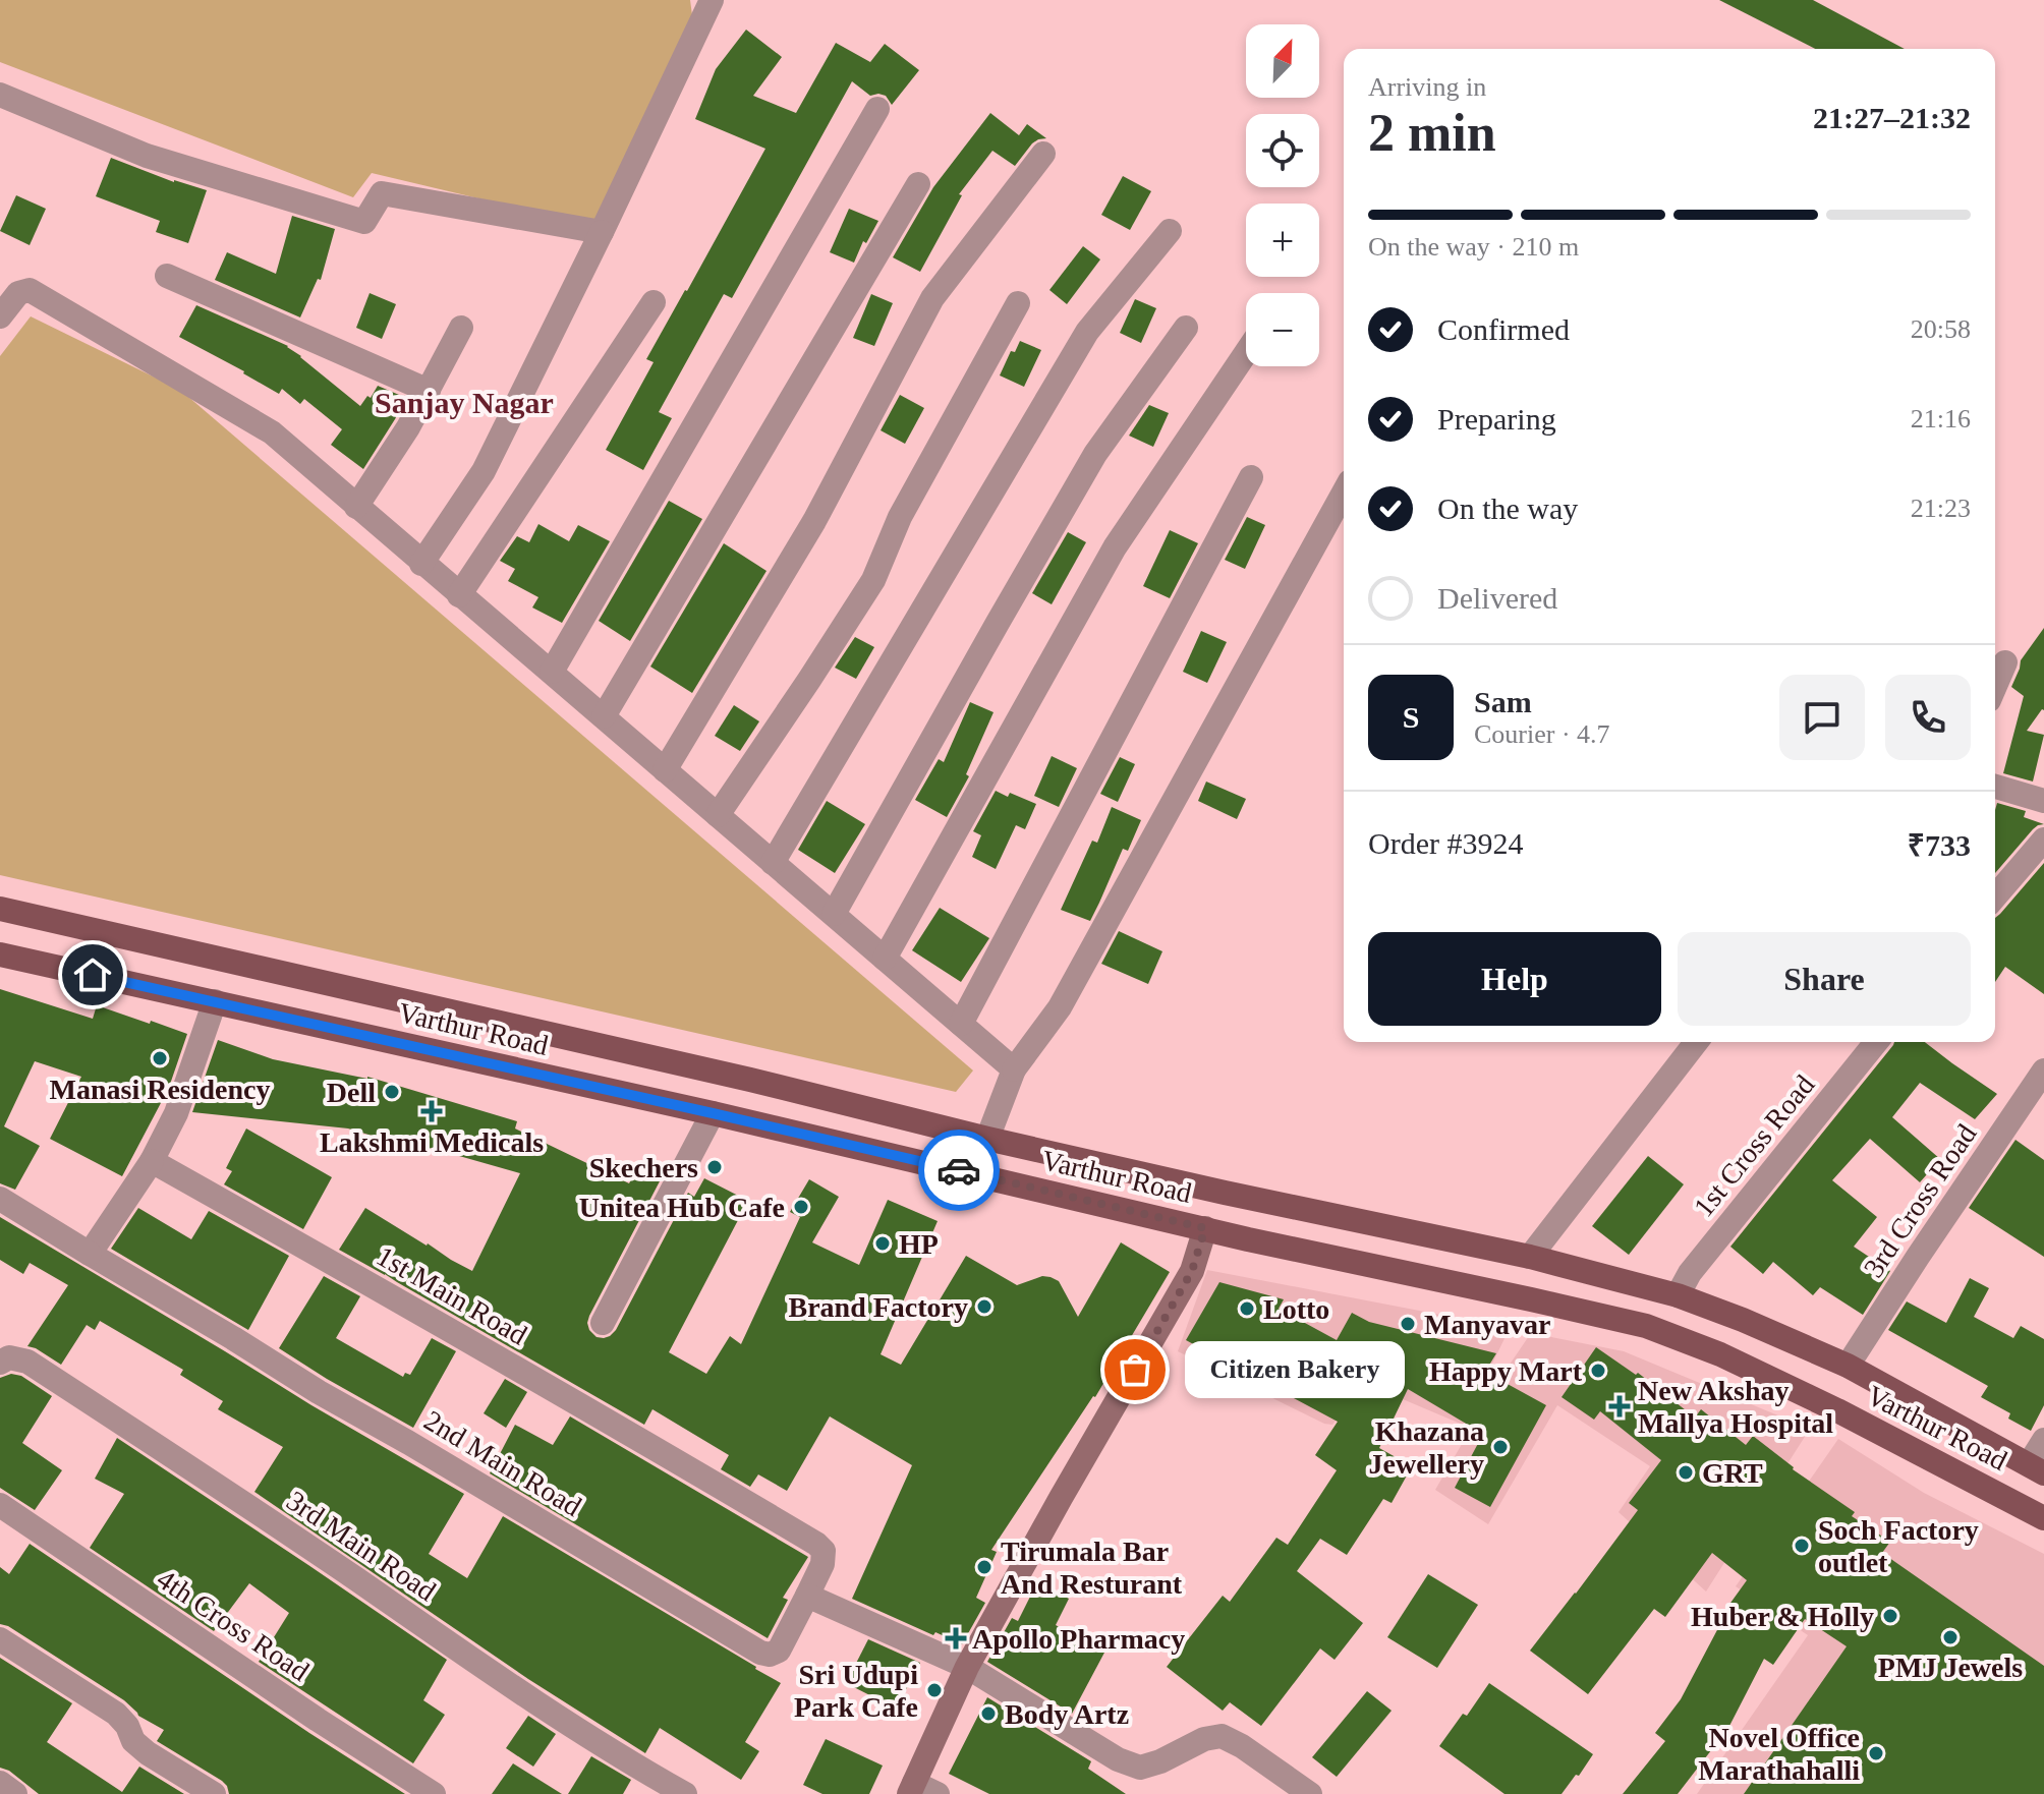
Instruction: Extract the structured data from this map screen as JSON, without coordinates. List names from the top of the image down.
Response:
{
  "streets": {
    "main road": ["Varthur Road"],
    "street": [
      "1st Cross Road",
      "3rd Cross Road",
      "1st Main Road",
      "2nd Main Road",
      "3rd Main Road",
      "4th Cross Road"
    ]
  },
  "crossings": [
    ["Varthur Road", "1st Cross Road"],
    ["Varthur Road", "3rd Cross Road"],
    ["1st Main Road", "2nd Main Road"]
  ],
  "districts": ["Sanjay Nagar"],
  "places": {
    "other": [
      "Manasi Residency",
      "Dell",
      "Skechers",
      "Unitea Hub Cafe",
      "HP",
      "Brand Factory",
      "Lotto",
      "Manyavar",
      "Citizen Bakery",
      "Happy Mart",
      "Khazana Jewellery",
      "GRT",
      "Soch Factory outlet",
      "Tirumala Bar And Resturant",
      "Huber & Holly",
      "PMJ Jewels",
      "Sri Udupi Park Cafe",
      "Body Artz",
      "Novel Office Marathahalli"
    ],
    "health": ["Lakshmi Medicals", "New Akshay Mallya Hospital", "Apollo Pharmacy"]
  },
  "north": "top right",
  "page": {
    "map_buttons": ["+", "−"],
    "heading": ["2 min", "Arriving in", "21:27–21:32"],
    "panel": [
      "Sam",
      "Courier · 4.7",
      "Order #3924",
      "₹733"
    ],
    "bar": "On the way · 210 m",
    "list": [
      ["Confirmed", "20:58"],
      ["Preparing", "21:16"],
      ["On the way", "21:23"],
      "Delivered"
    ],
    "round": "S",
    "buttons": ["Help", "Share"],
    "bubble": "Citizen Bakery"
  }
}
